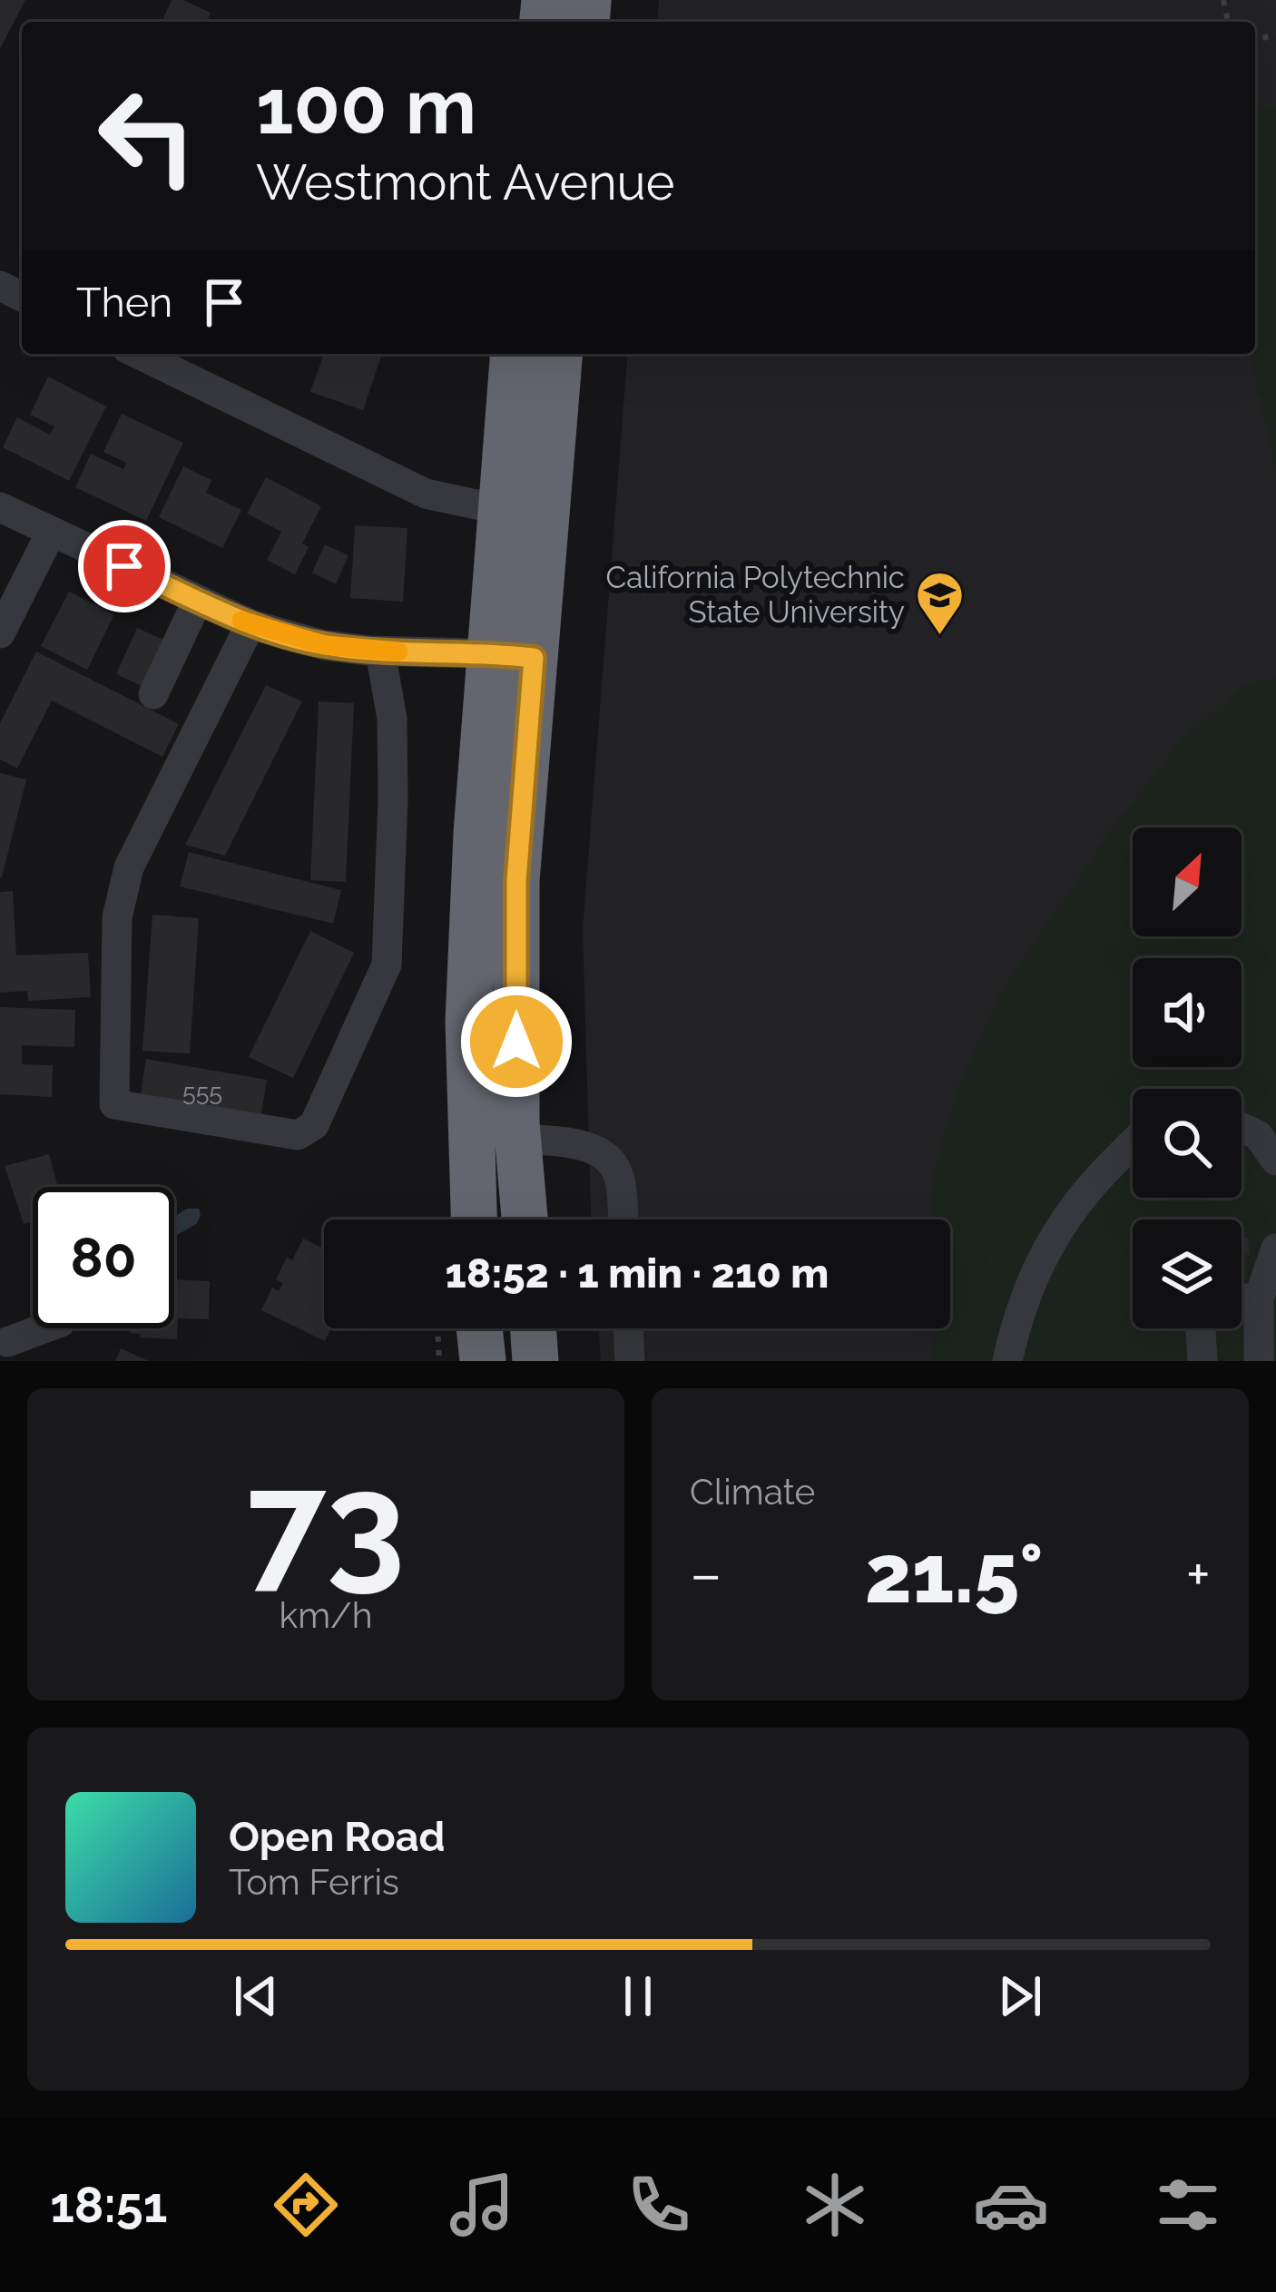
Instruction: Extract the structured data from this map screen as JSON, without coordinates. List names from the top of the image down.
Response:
{
  "places": {
    "school or university": ["California Polytechnic State University"]
  },
  "house_numbers": ["555"],
  "north": "top right",
  "page": {
    "turn": ["100 m", "Westmont Avenue"],
    "then": "Then",
    "limit": "80",
    "trip": "18:52 · 1 min · 210 m",
    "tile": [
      ["73", "km/h"],
      "Climate"
    ],
    "heat": ["−", "21.5°", "+"],
    "song": ["Open Road", "Tom Ferris"],
    "tabs": "18:51"
  }
}
